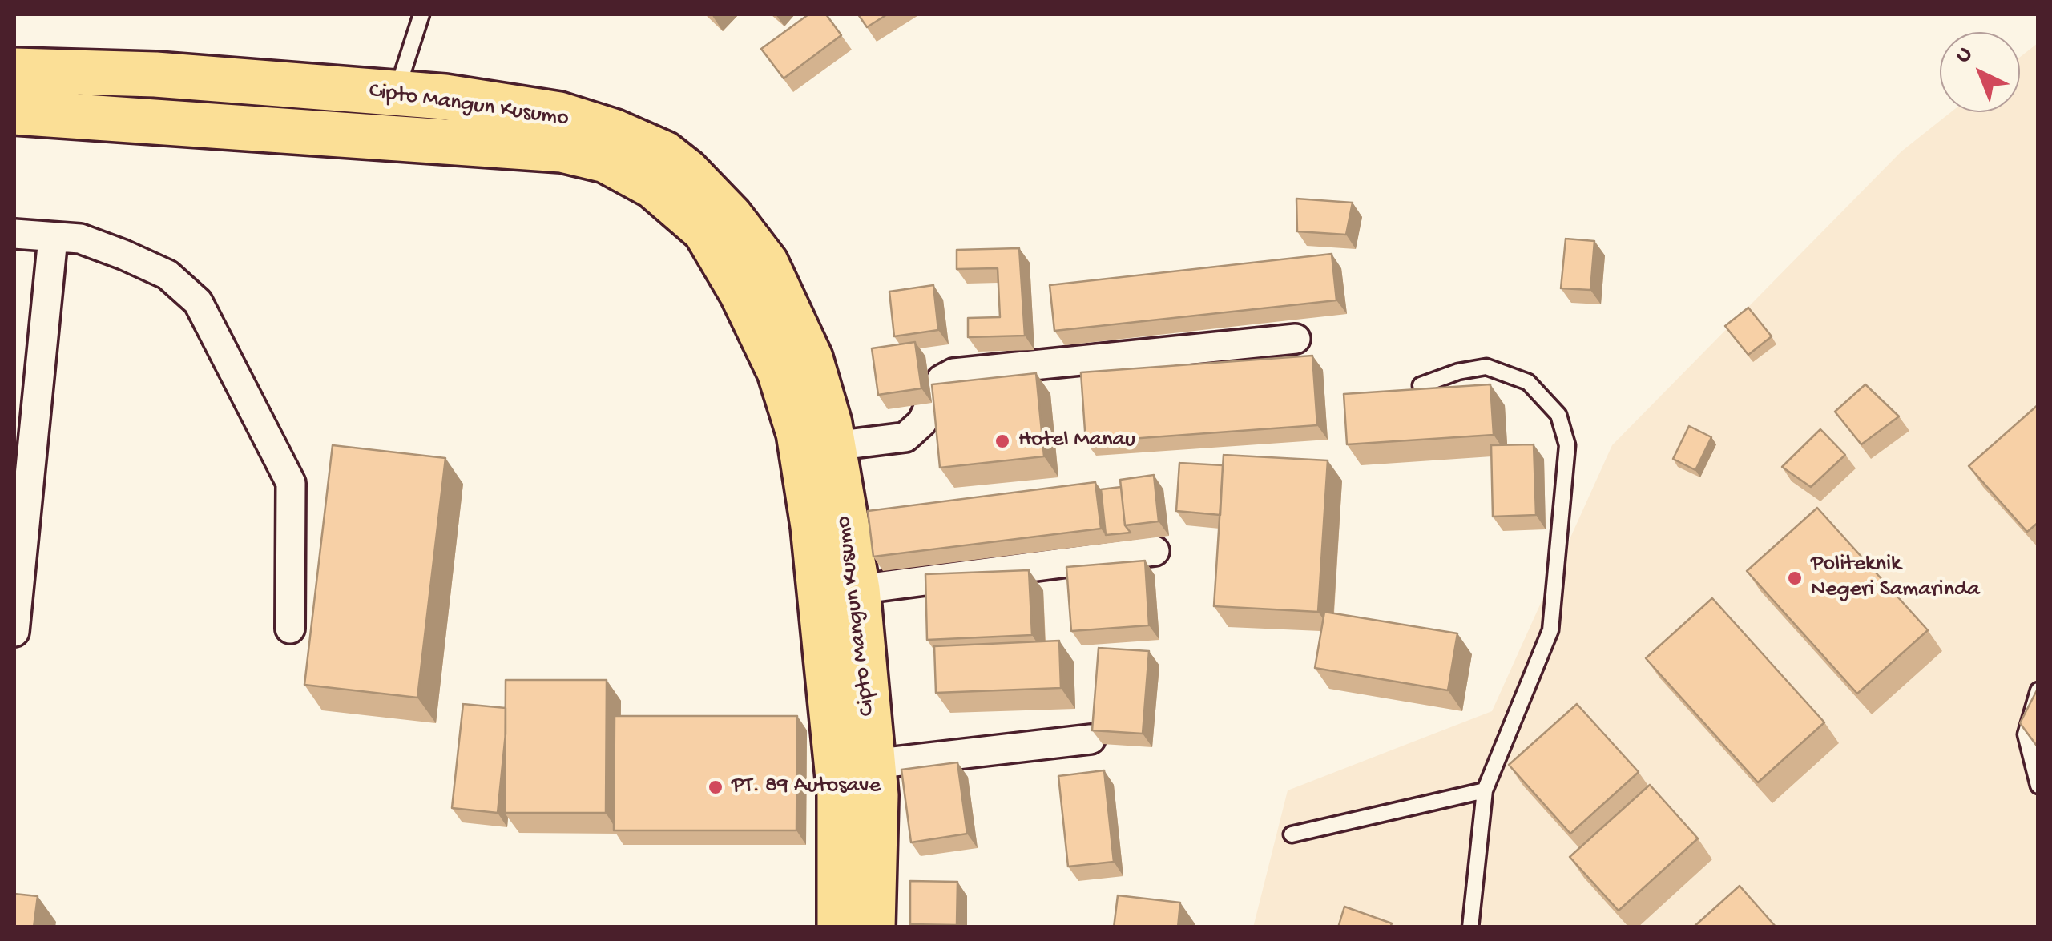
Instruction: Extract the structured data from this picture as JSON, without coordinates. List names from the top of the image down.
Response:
{
  "streets": {
    "highway": ["Cipto Mangun Kusumo"]
  },
  "places": ["Hotel Manau", "Politeknik Negeri Samarinda", "PT. 89 Autosave"],
  "north": "top left"
}
